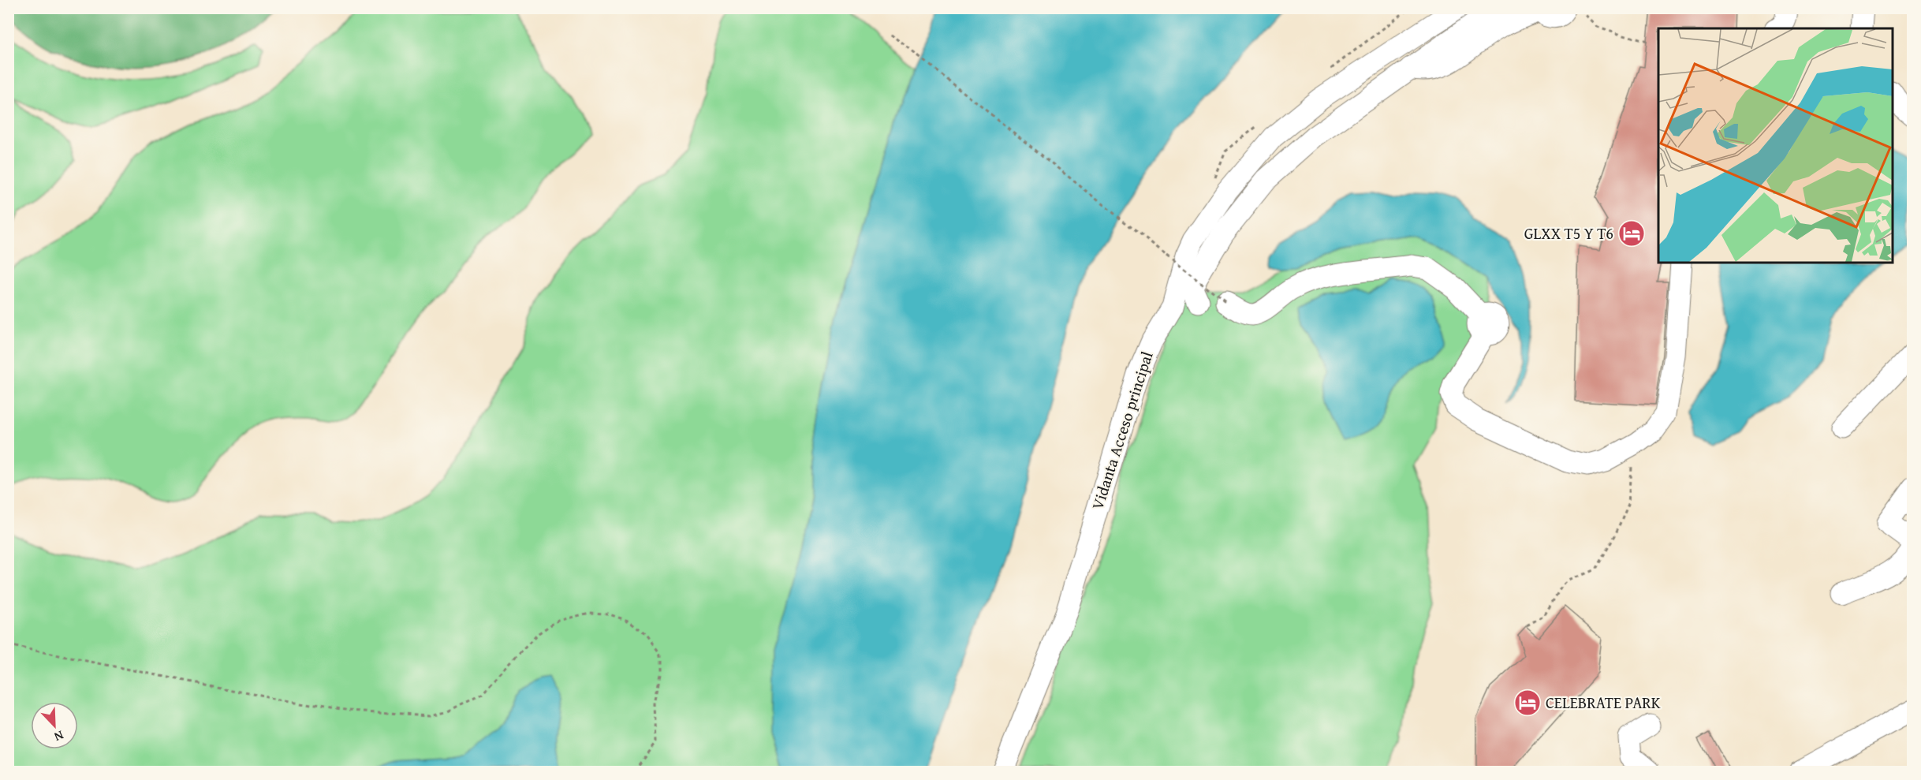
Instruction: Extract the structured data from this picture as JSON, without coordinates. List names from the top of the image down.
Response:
{
  "streets": {
    "street": ["Vidanta Acceso principal"]
  },
  "places": {
    "hotel": ["GLXX T5 Y T6", "CELEBRATE PARK"]
  },
  "north": "bottom right"
}
